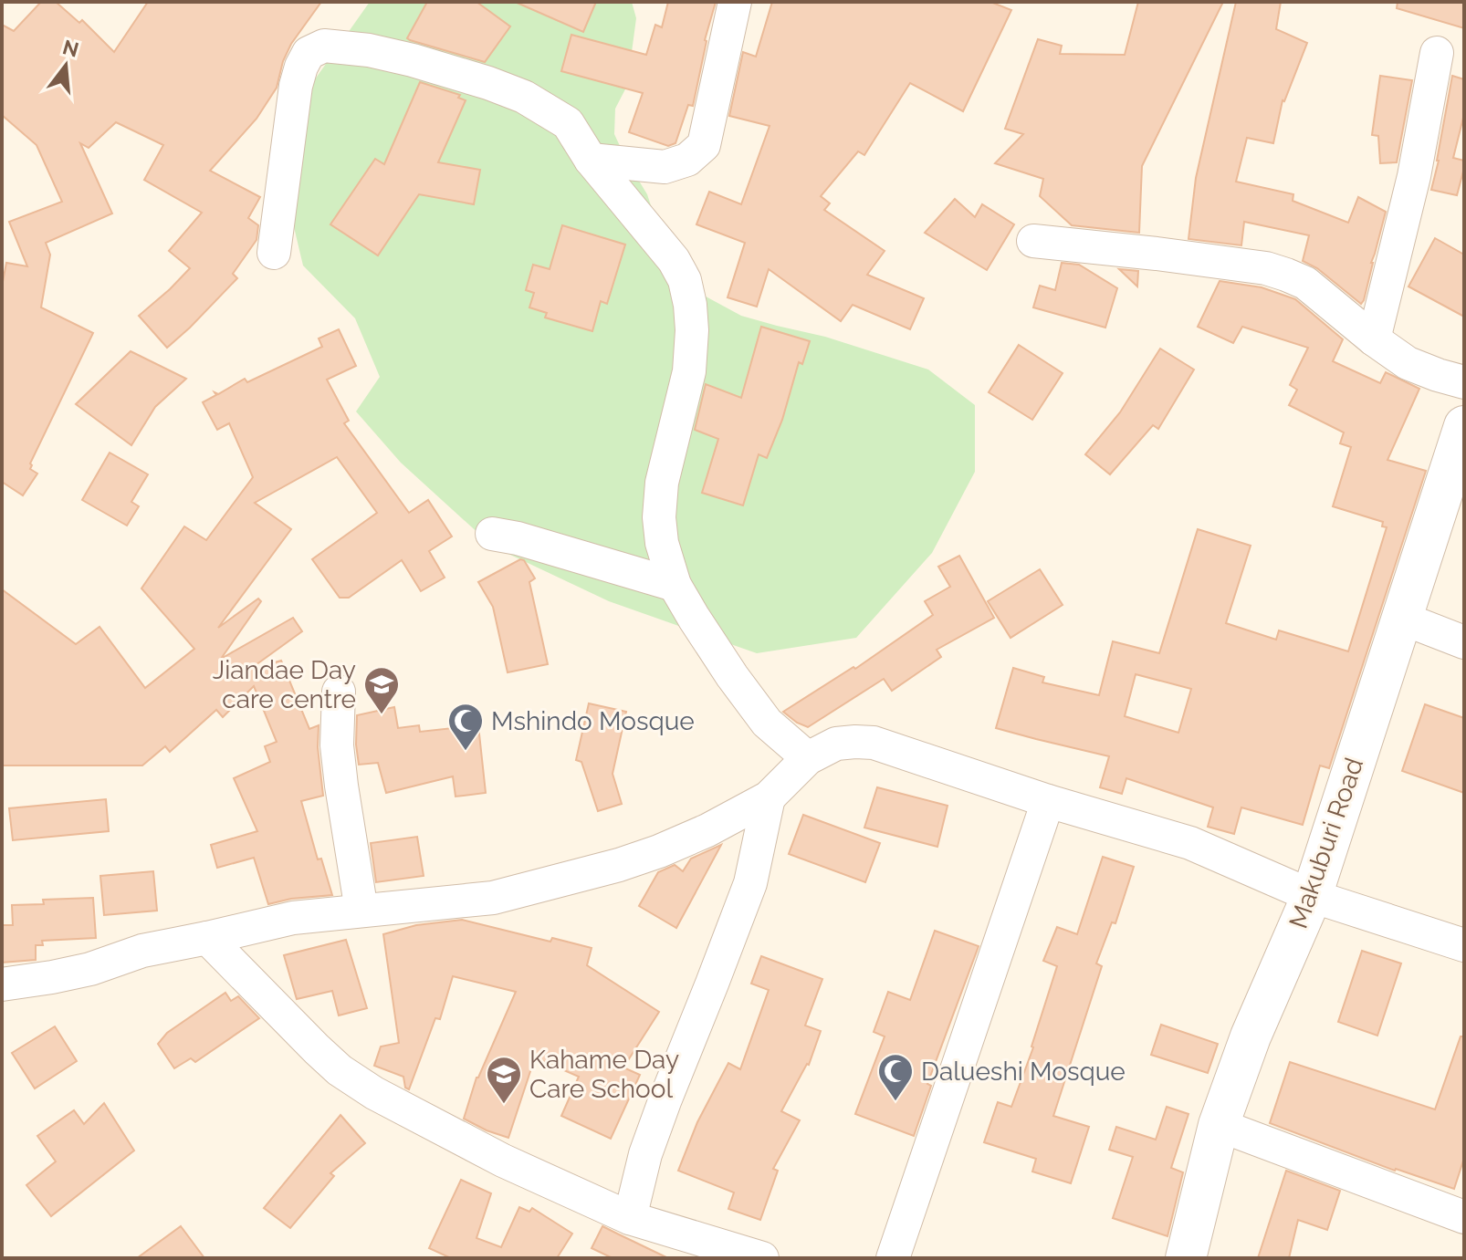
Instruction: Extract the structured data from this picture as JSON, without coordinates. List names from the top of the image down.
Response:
{
  "streets": {
    "street": ["Makuburi Road"]
  },
  "places": {
    "school or university": ["Jiandae Day care centre", "Kahame Day Care School"],
    "mosque": ["Mshindo Mosque", "Dalueshi Mosque"]
  },
  "north": "top"
}
